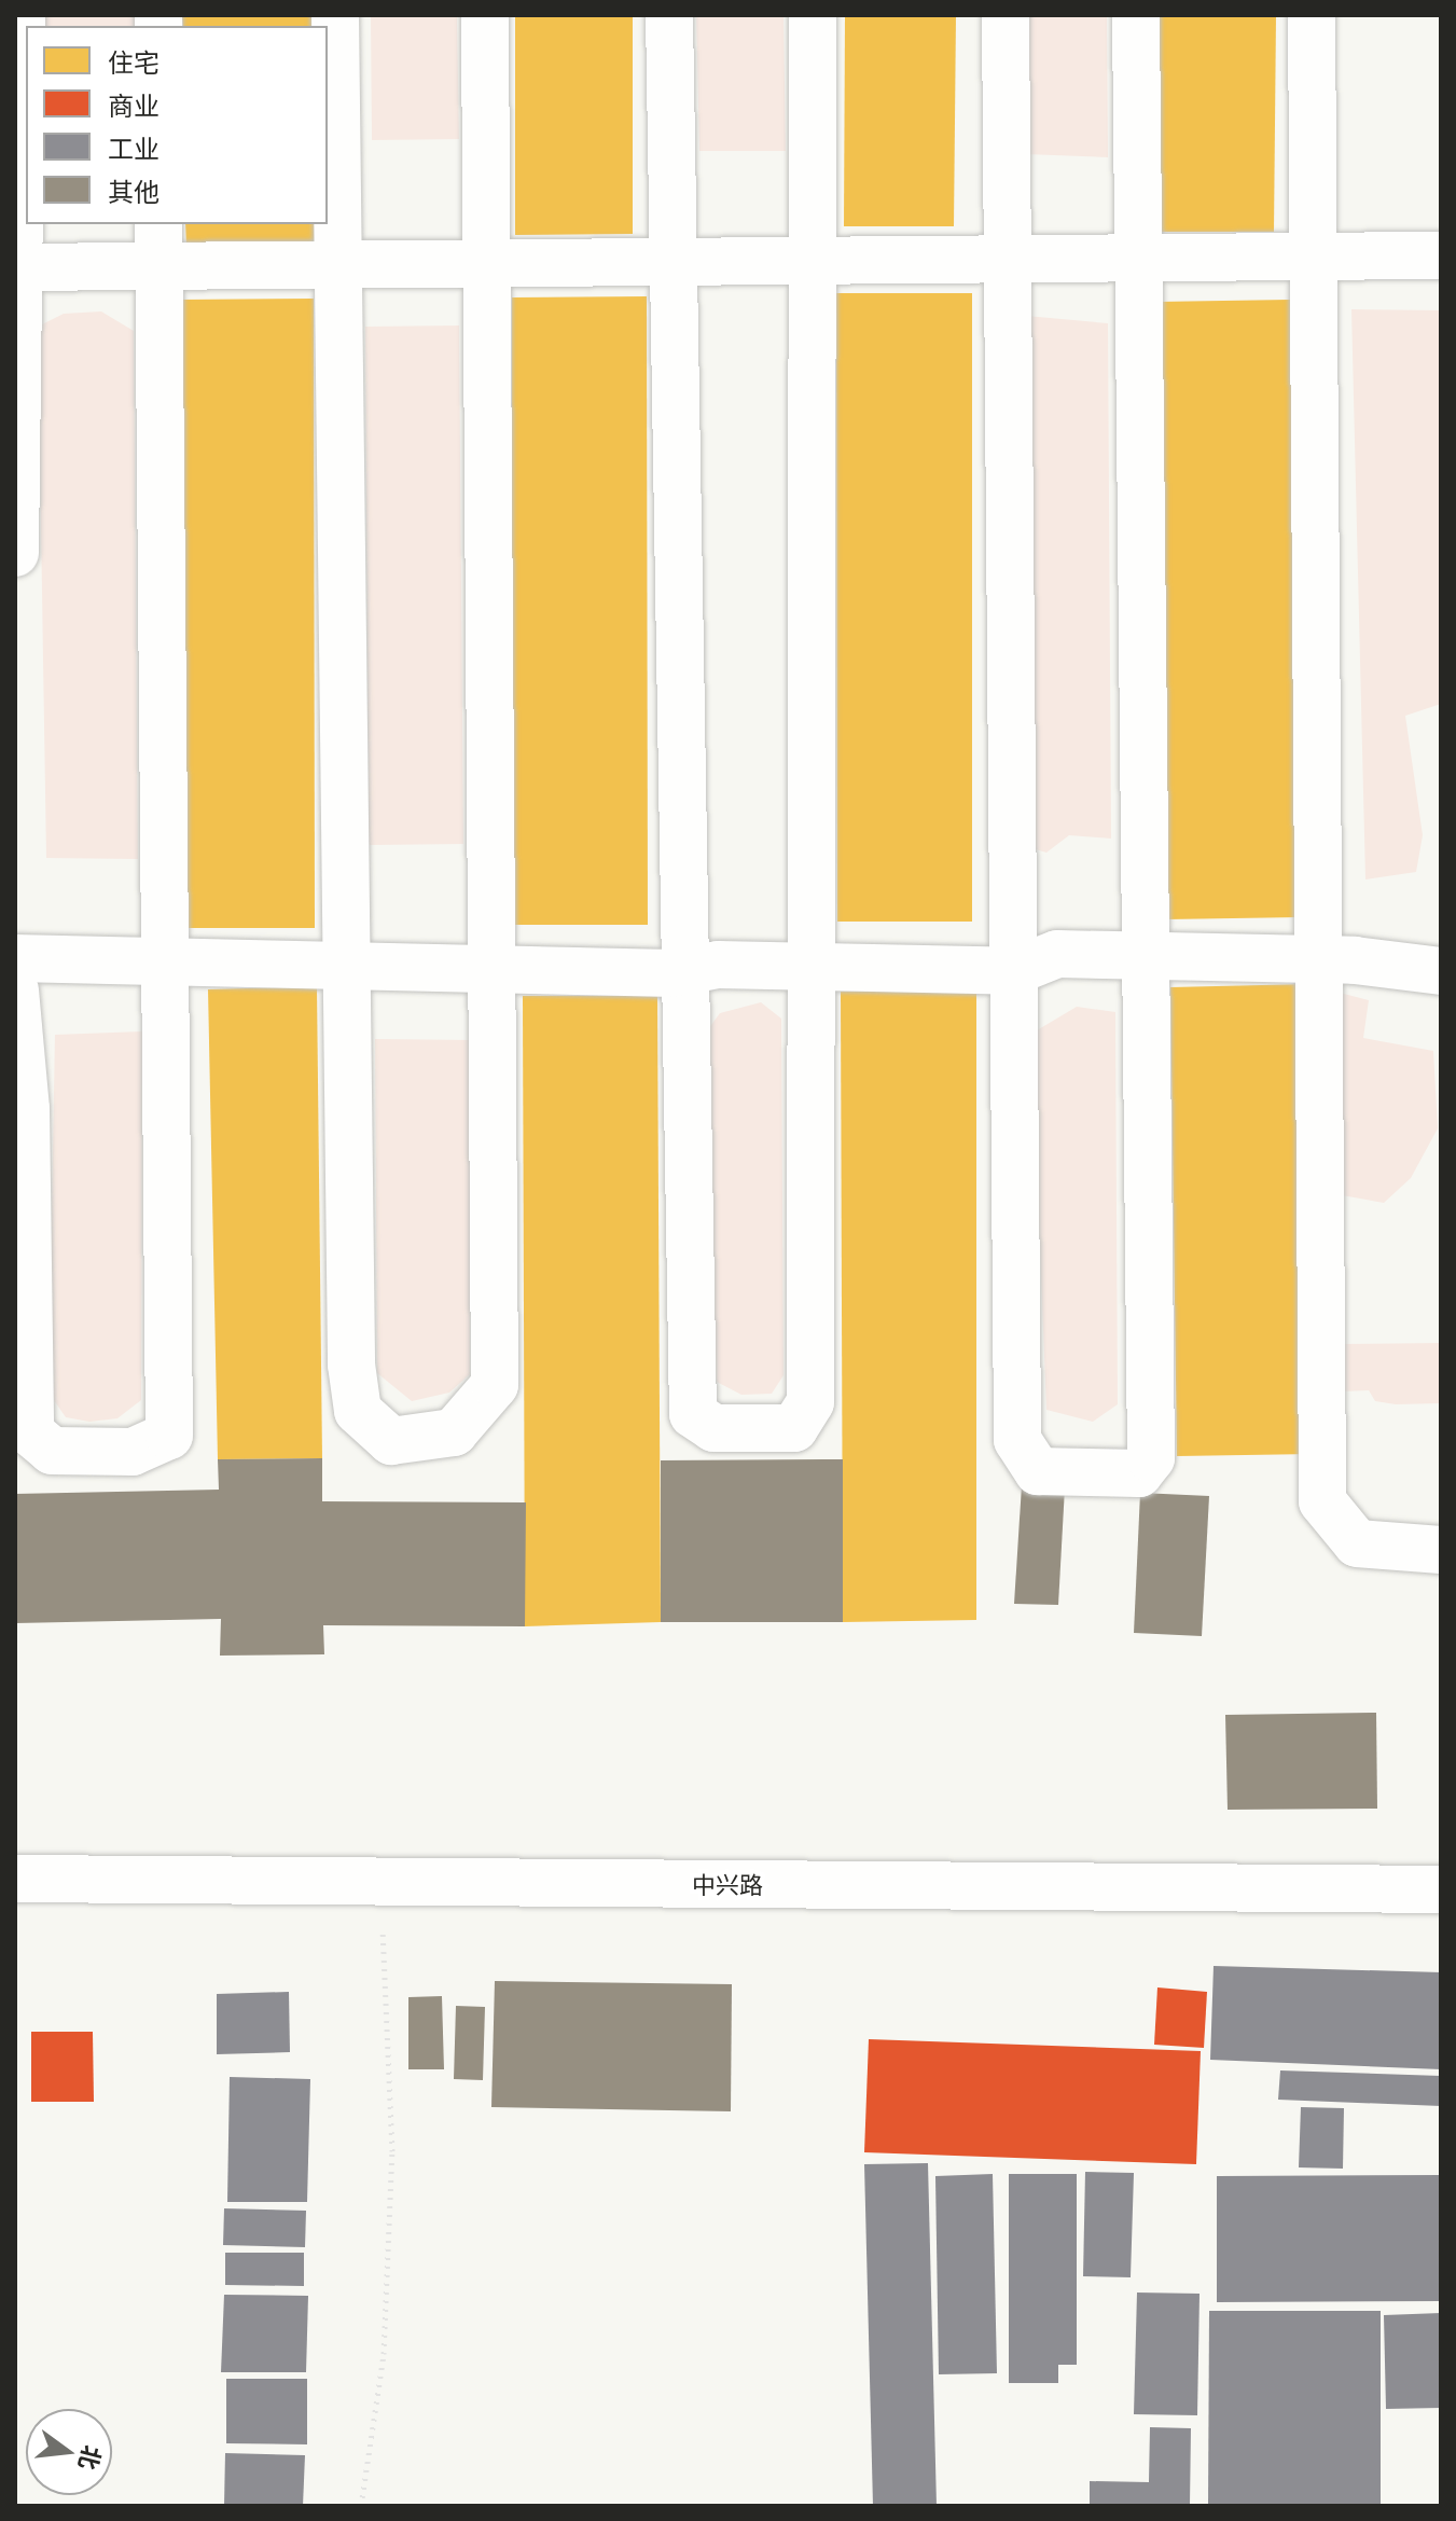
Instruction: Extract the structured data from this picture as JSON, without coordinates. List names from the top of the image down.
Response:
{
  "streets": {
    "main road": ["中兴路"]
  },
  "legend": [
    "住宅",
    "商业",
    "工业",
    "其他"
  ],
  "north": "right"
}
